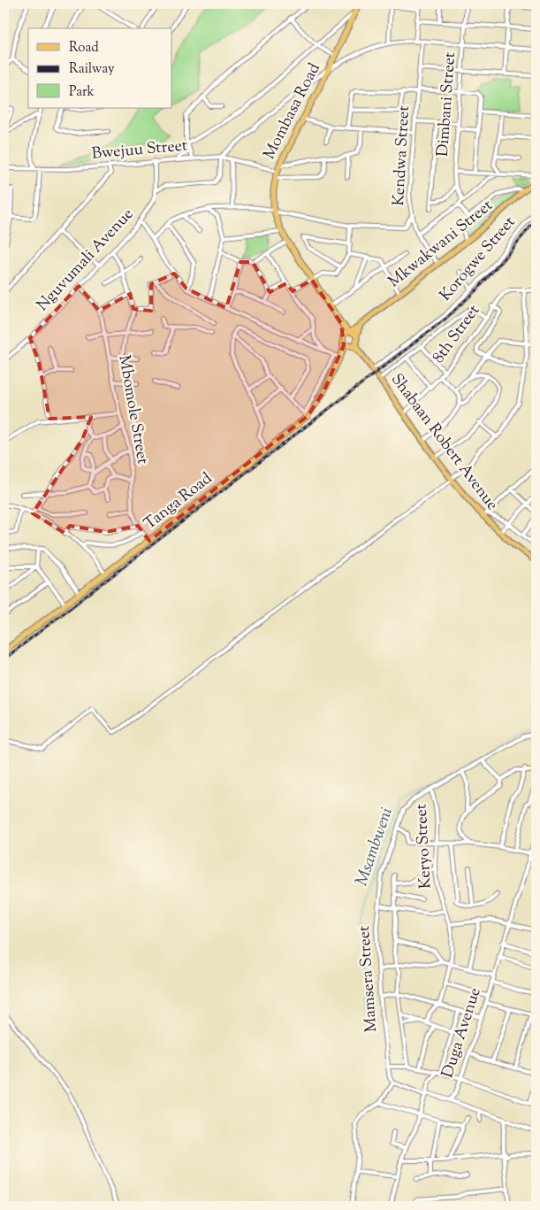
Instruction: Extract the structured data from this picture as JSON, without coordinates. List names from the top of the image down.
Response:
{
  "streets": {
    "highway": ["Mombasa Road", "Tanga Road"],
    "main road": ["Mkwakwani Street", "Shabaan Robert Avenue"],
    "street": [
      "Dimbani Street",
      "Bwejuu Street",
      "Kendwa Street",
      "Korogwe Street",
      "Nguvumali Avenue",
      "8th Street",
      "Mbomole Street",
      "Keryo Street",
      "Mamsera Street",
      "Duga Avenue"
    ]
  },
  "crossings": [
    ["Mombasa Road", "Bwejuu Street"],
    ["Mombasa Road", "Mkwakwani Street"],
    ["Mombasa Road", "Tanga Road"],
    ["Bwejuu Street", "Nguvumali Avenue"],
    ["Kendwa Street", "Mkwakwani Street"],
    ["Korogwe Street", "Shabaan Robert Avenue"],
    ["Nguvumali Avenue", "Mbomole Street"],
    ["8th Street", "Shabaan Robert Avenue"],
    ["Mbomole Street", "Tanga Road"],
    ["Keryo Street", "Mamsera Street"]
  ],
  "water": ["Msambweni"],
  "legend": ["Road", "Railway", "Park"]
}
